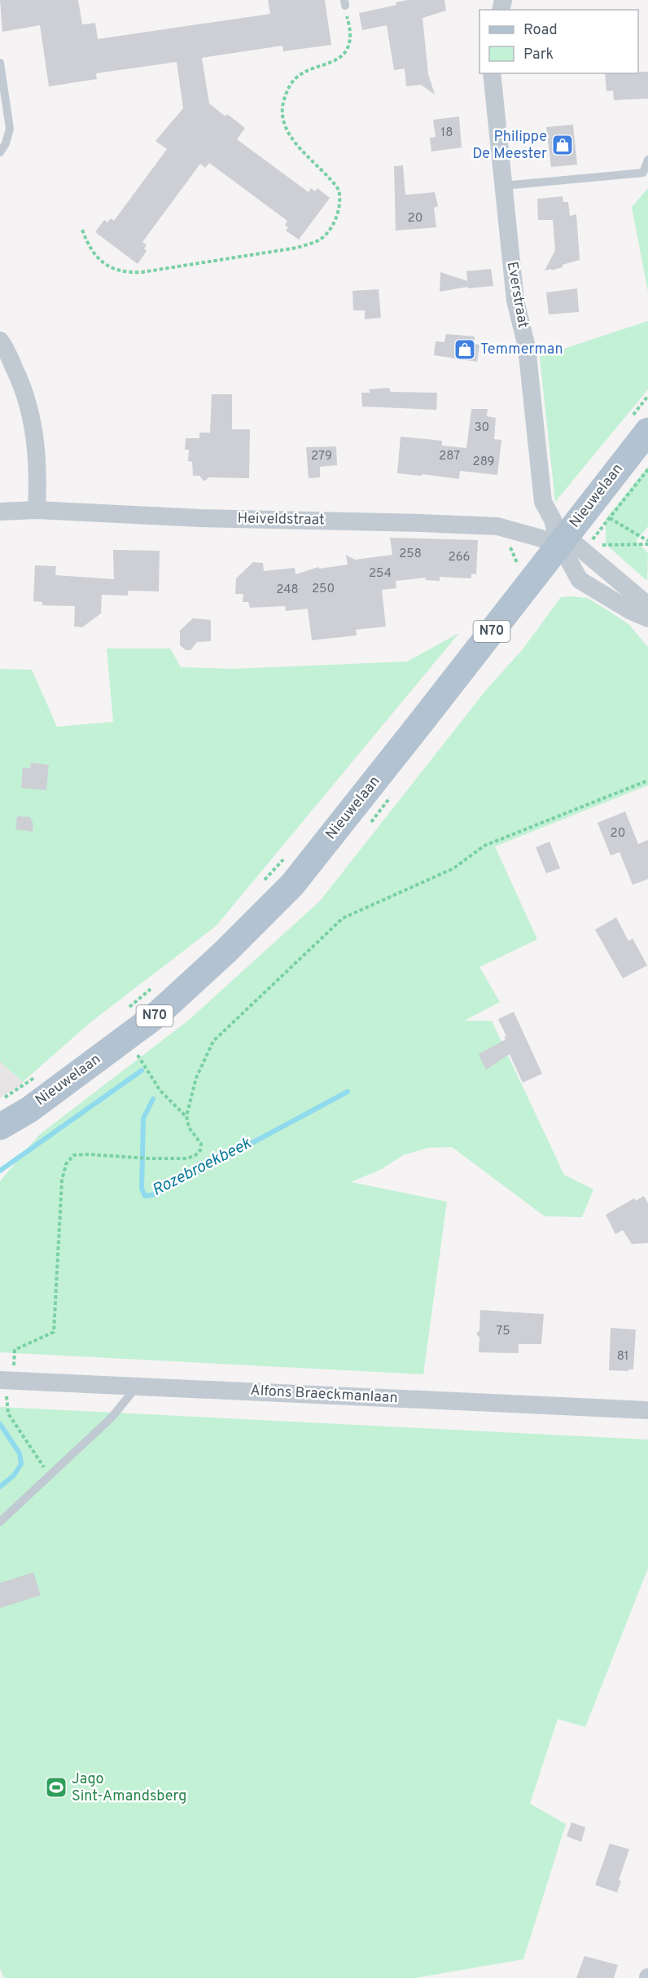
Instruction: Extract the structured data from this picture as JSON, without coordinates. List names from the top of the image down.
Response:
{
  "streets": {
    "main road": ["Nieuwelaan", "N70"],
    "street": ["Everstraat", "Heiveldstraat", "Alfons Braeckmanlaan"]
  },
  "crossings": [
    ["Everstraat", "Nieuwelaan"],
    ["Everstraat", "Heiveldstraat"],
    ["Nieuwelaan", "Heiveldstraat"]
  ],
  "water": ["Rozebroekbeek"],
  "places": {
    "shop": ["Philippe De Meester", "Temmerman"],
    "sports": ["Jago Sint-Amandsberg"]
  },
  "house_numbers": [
    "18",
    "20",
    "30",
    "279",
    "287",
    "289",
    "258",
    "266",
    "254",
    "250",
    "248",
    "20",
    "75",
    "81"
  ],
  "legend": ["Road", "Park"]
}
